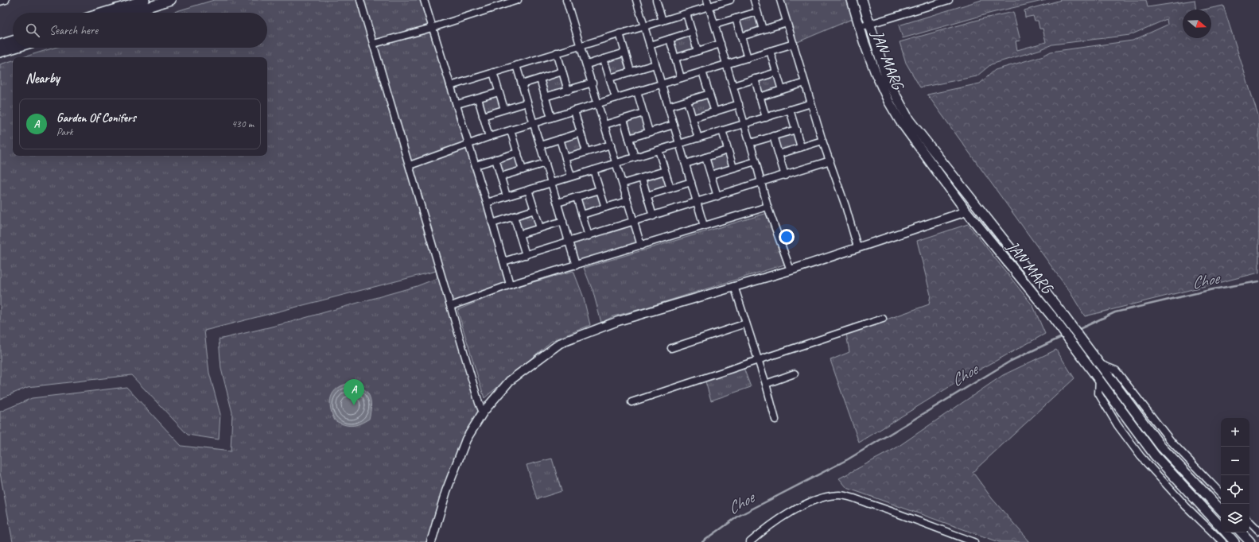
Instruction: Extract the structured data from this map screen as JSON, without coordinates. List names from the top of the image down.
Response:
{
  "streets": {
    "main road": ["JAN MARG"]
  },
  "water": ["Choe"],
  "north": "right",
  "page": {
    "search": "Search here",
    "heading": "Nearby",
    "list": [
      {
        "mark": "A",
        "name": "Garden Of Conifers",
        "note": "Park",
        "value": "430 m"
      }
    ],
    "pins": "A",
    "map_buttons": ["+", "−"]
  }
}
